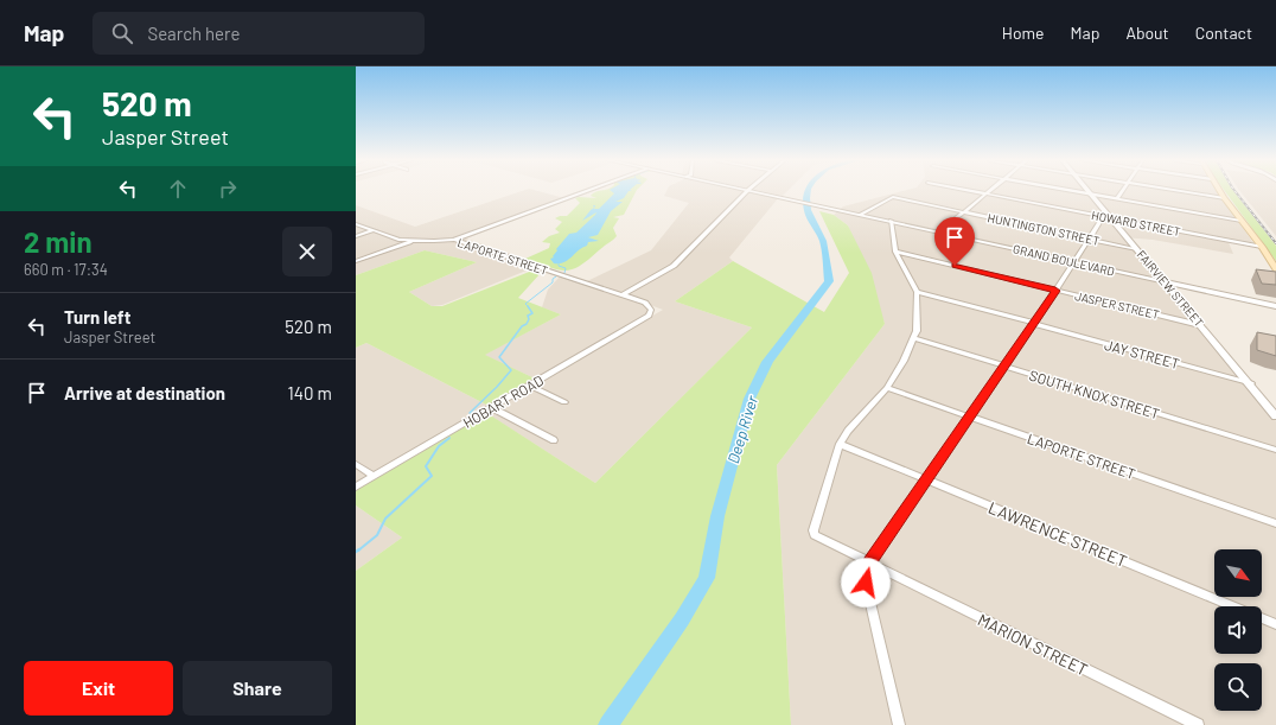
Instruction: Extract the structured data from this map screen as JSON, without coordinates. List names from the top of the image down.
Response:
{
  "streets": {
    "street": [
      "HOWARD STREET",
      "HUNTINGTON STREET",
      "LAPORTE STREET",
      "GRAND BOULEVARD",
      "FAIRVIEW STREET",
      "JASPER STREET",
      "JAY STREET",
      "SOUTH KNOX STREET",
      "HOBART ROAD",
      "LAWRENCE STREET",
      "MARION STREET"
    ]
  },
  "crossings": [
    ["HOWARD STREET", "FAIRVIEW STREET"],
    ["HUNTINGTON STREET", "GRAND BOULEVARD"],
    ["HUNTINGTON STREET", "FAIRVIEW STREET"],
    ["LAPORTE STREET", "HOBART ROAD"],
    ["GRAND BOULEVARD", "FAIRVIEW STREET"],
    ["FAIRVIEW STREET", "JASPER STREET"],
    ["FAIRVIEW STREET", "JAY STREET"],
    ["LAWRENCE STREET", "MARION STREET"]
  ],
  "water": ["Deep River"],
  "north": "bottom right",
  "page": {
    "header": "Map",
    "search": "Search here",
    "nav": [
      "Home",
      "Map",
      "About",
      "Contact"
    ],
    "turn": ["520 m", "Jasper Street"],
    "heading": ["2 min", "660 m · 17:34"],
    "list": [
      {
        "name": "Turn left",
        "note": "Jasper Street",
        "value": "520 m"
      },
      {
        "name": "Arrive at destination",
        "value": "140 m"
      }
    ],
    "buttons": ["Exit", "Share"]
  }
}
